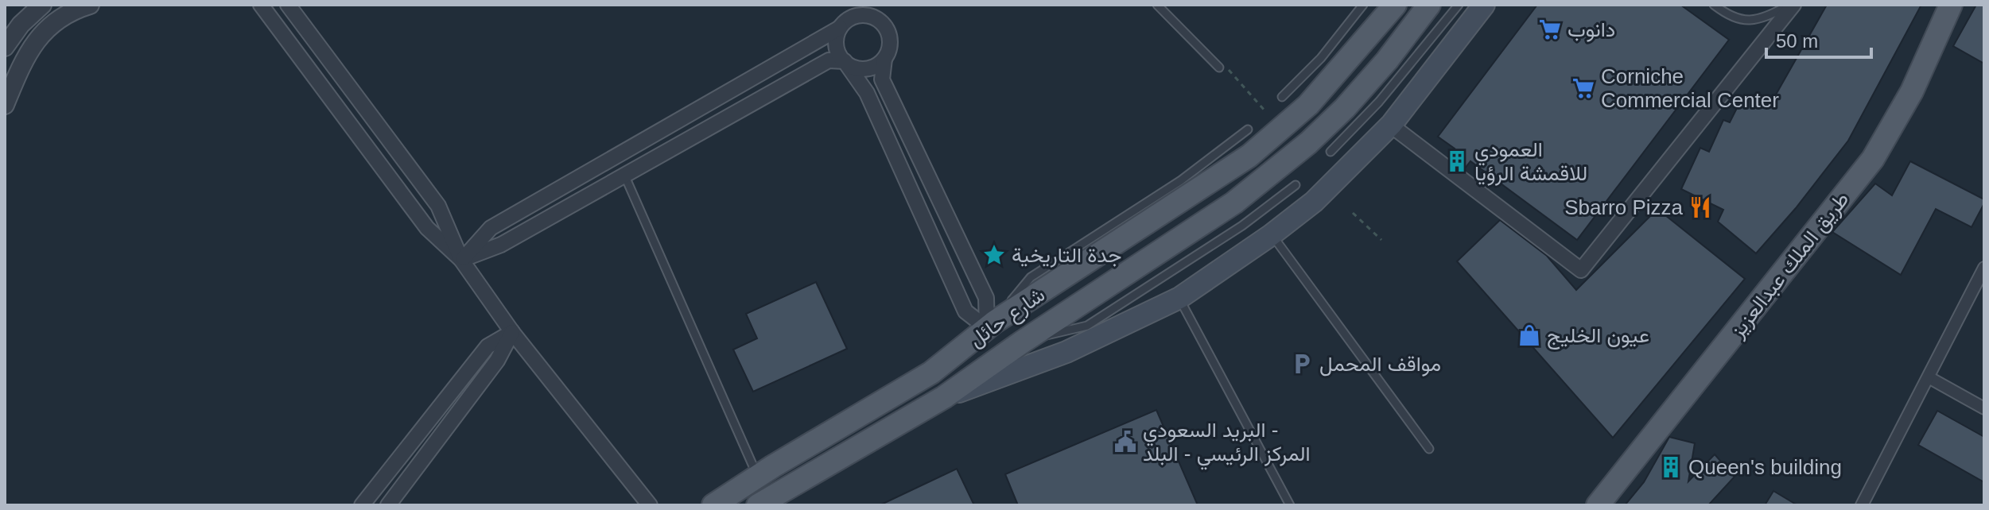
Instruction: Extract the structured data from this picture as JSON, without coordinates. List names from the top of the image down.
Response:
{
  "streets": {
    "main road": ["طريق الملك عبدالعزيز", "شارع حائل"]
  },
  "places": {
    "supermarket": ["دانوب", "Corniche Commercial Center"],
    "building": ["العمودي للاقمشة الرؤيا", "Queen's building"],
    "restaurant": ["Sbarro Pizza"],
    "place": ["جدة التاريخية"],
    "shop": ["عيون الخليج"],
    "parking": ["مواقف المحمل"],
    "public building": ["البريد السعودي - المركز الرئيسي - البلد"]
  },
  "scale_bar": "50 m"
}
